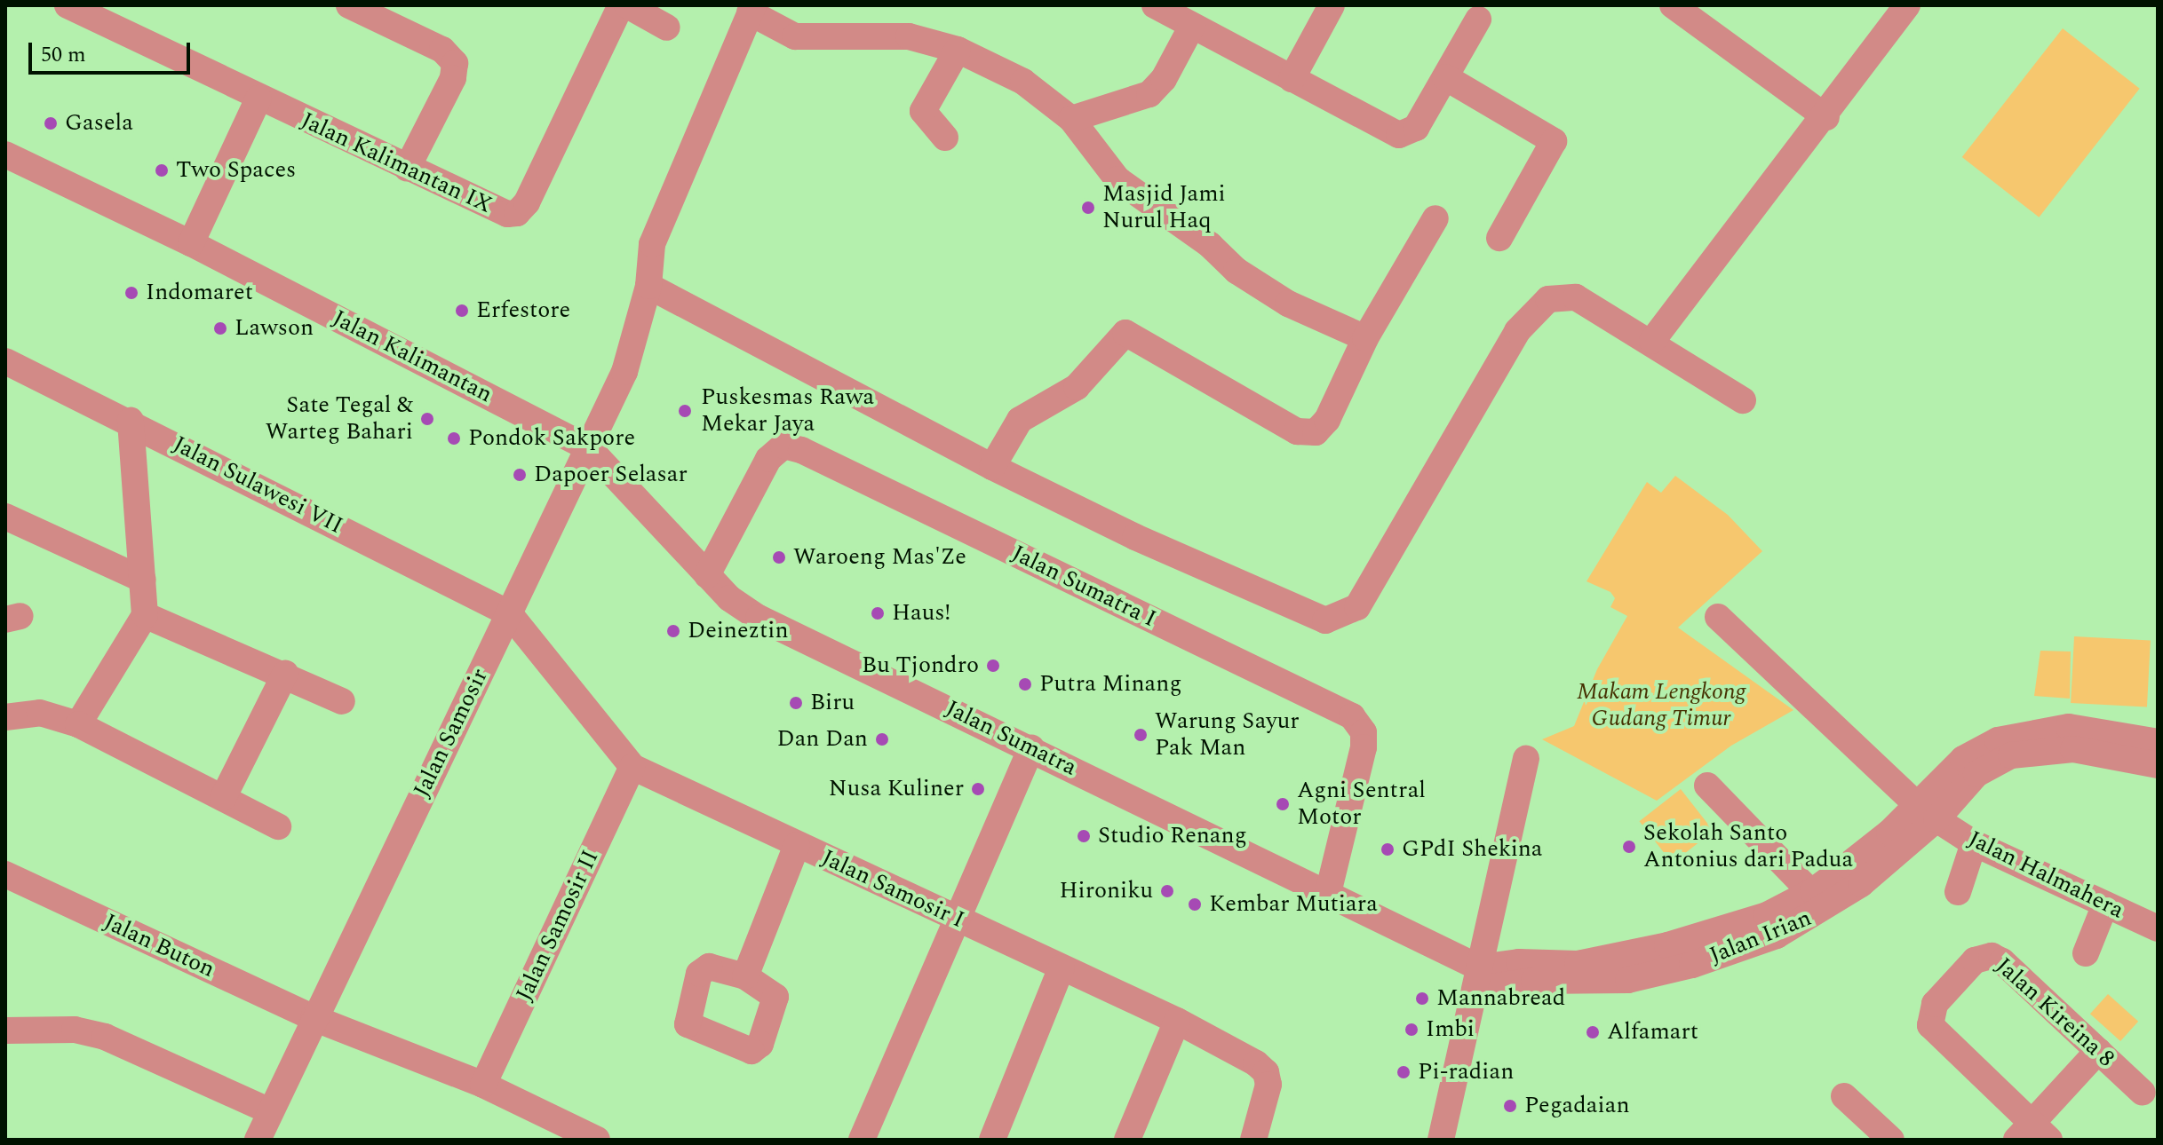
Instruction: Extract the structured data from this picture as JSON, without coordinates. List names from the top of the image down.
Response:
{
  "streets": {
    "street": [
      "Jalan Kalimantan IX",
      "Jalan Kalimantan",
      "Jalan Sulawesi VII",
      "Jalan Sumatra I",
      "Jalan Samosir",
      "Jalan Sumatra",
      "Jalan Halmahera",
      "Jalan Samosir I",
      "Jalan Samosir II",
      "Jalan Irian",
      "Jalan Buton",
      "Jalan Kireina 8"
    ]
  },
  "crossings": [
    ["Jalan Kalimantan", "Jalan Samosir"],
    ["Jalan Kalimantan", "Jalan Sumatra"],
    ["Jalan Sulawesi VII", "Jalan Samosir"],
    ["Jalan Sulawesi VII", "Jalan Samosir I"],
    ["Jalan Sumatra I", "Jalan Sumatra"],
    ["Jalan Samosir", "Jalan Sumatra"],
    ["Jalan Samosir", "Jalan Samosir I"],
    ["Jalan Samosir", "Jalan Buton"],
    ["Jalan Sumatra", "Jalan Irian"],
    ["Jalan Halmahera", "Jalan Irian"],
    ["Jalan Samosir I", "Jalan Samosir II"],
    ["Jalan Samosir II", "Jalan Buton"]
  ],
  "parks": ["Makam Lengkong Gudang Timur"],
  "places": [
    "Gasela",
    "Two Spaces",
    "Masjid Jami Nurul Haq",
    "Indomaret",
    "Erfestore",
    "Lawson",
    "Puskesmas Rawa Mekar Jaya",
    "Sate Tegal & Warteg Bahari",
    "Pondok Sakpore",
    "Dapoer Selasar",
    "Waroeng Mas'Ze",
    "Haus!",
    "Deineztin",
    "Bu Tjondro",
    "Putra Minang",
    "Biru",
    "Warung Sayur Pak Man",
    "Dan Dan",
    "Nusa Kuliner",
    "Agni Sentral Motor",
    "Studio Renang",
    "Sekolah Santo Antonius dari Padua",
    "GPdI Shekina",
    "Hironiku",
    "Kembar Mutiara",
    "Mannabread",
    "Imbi",
    "Alfamart",
    "Pi-radian",
    "Pegadaian"
  ],
  "scale_bar": "50 m"
}
